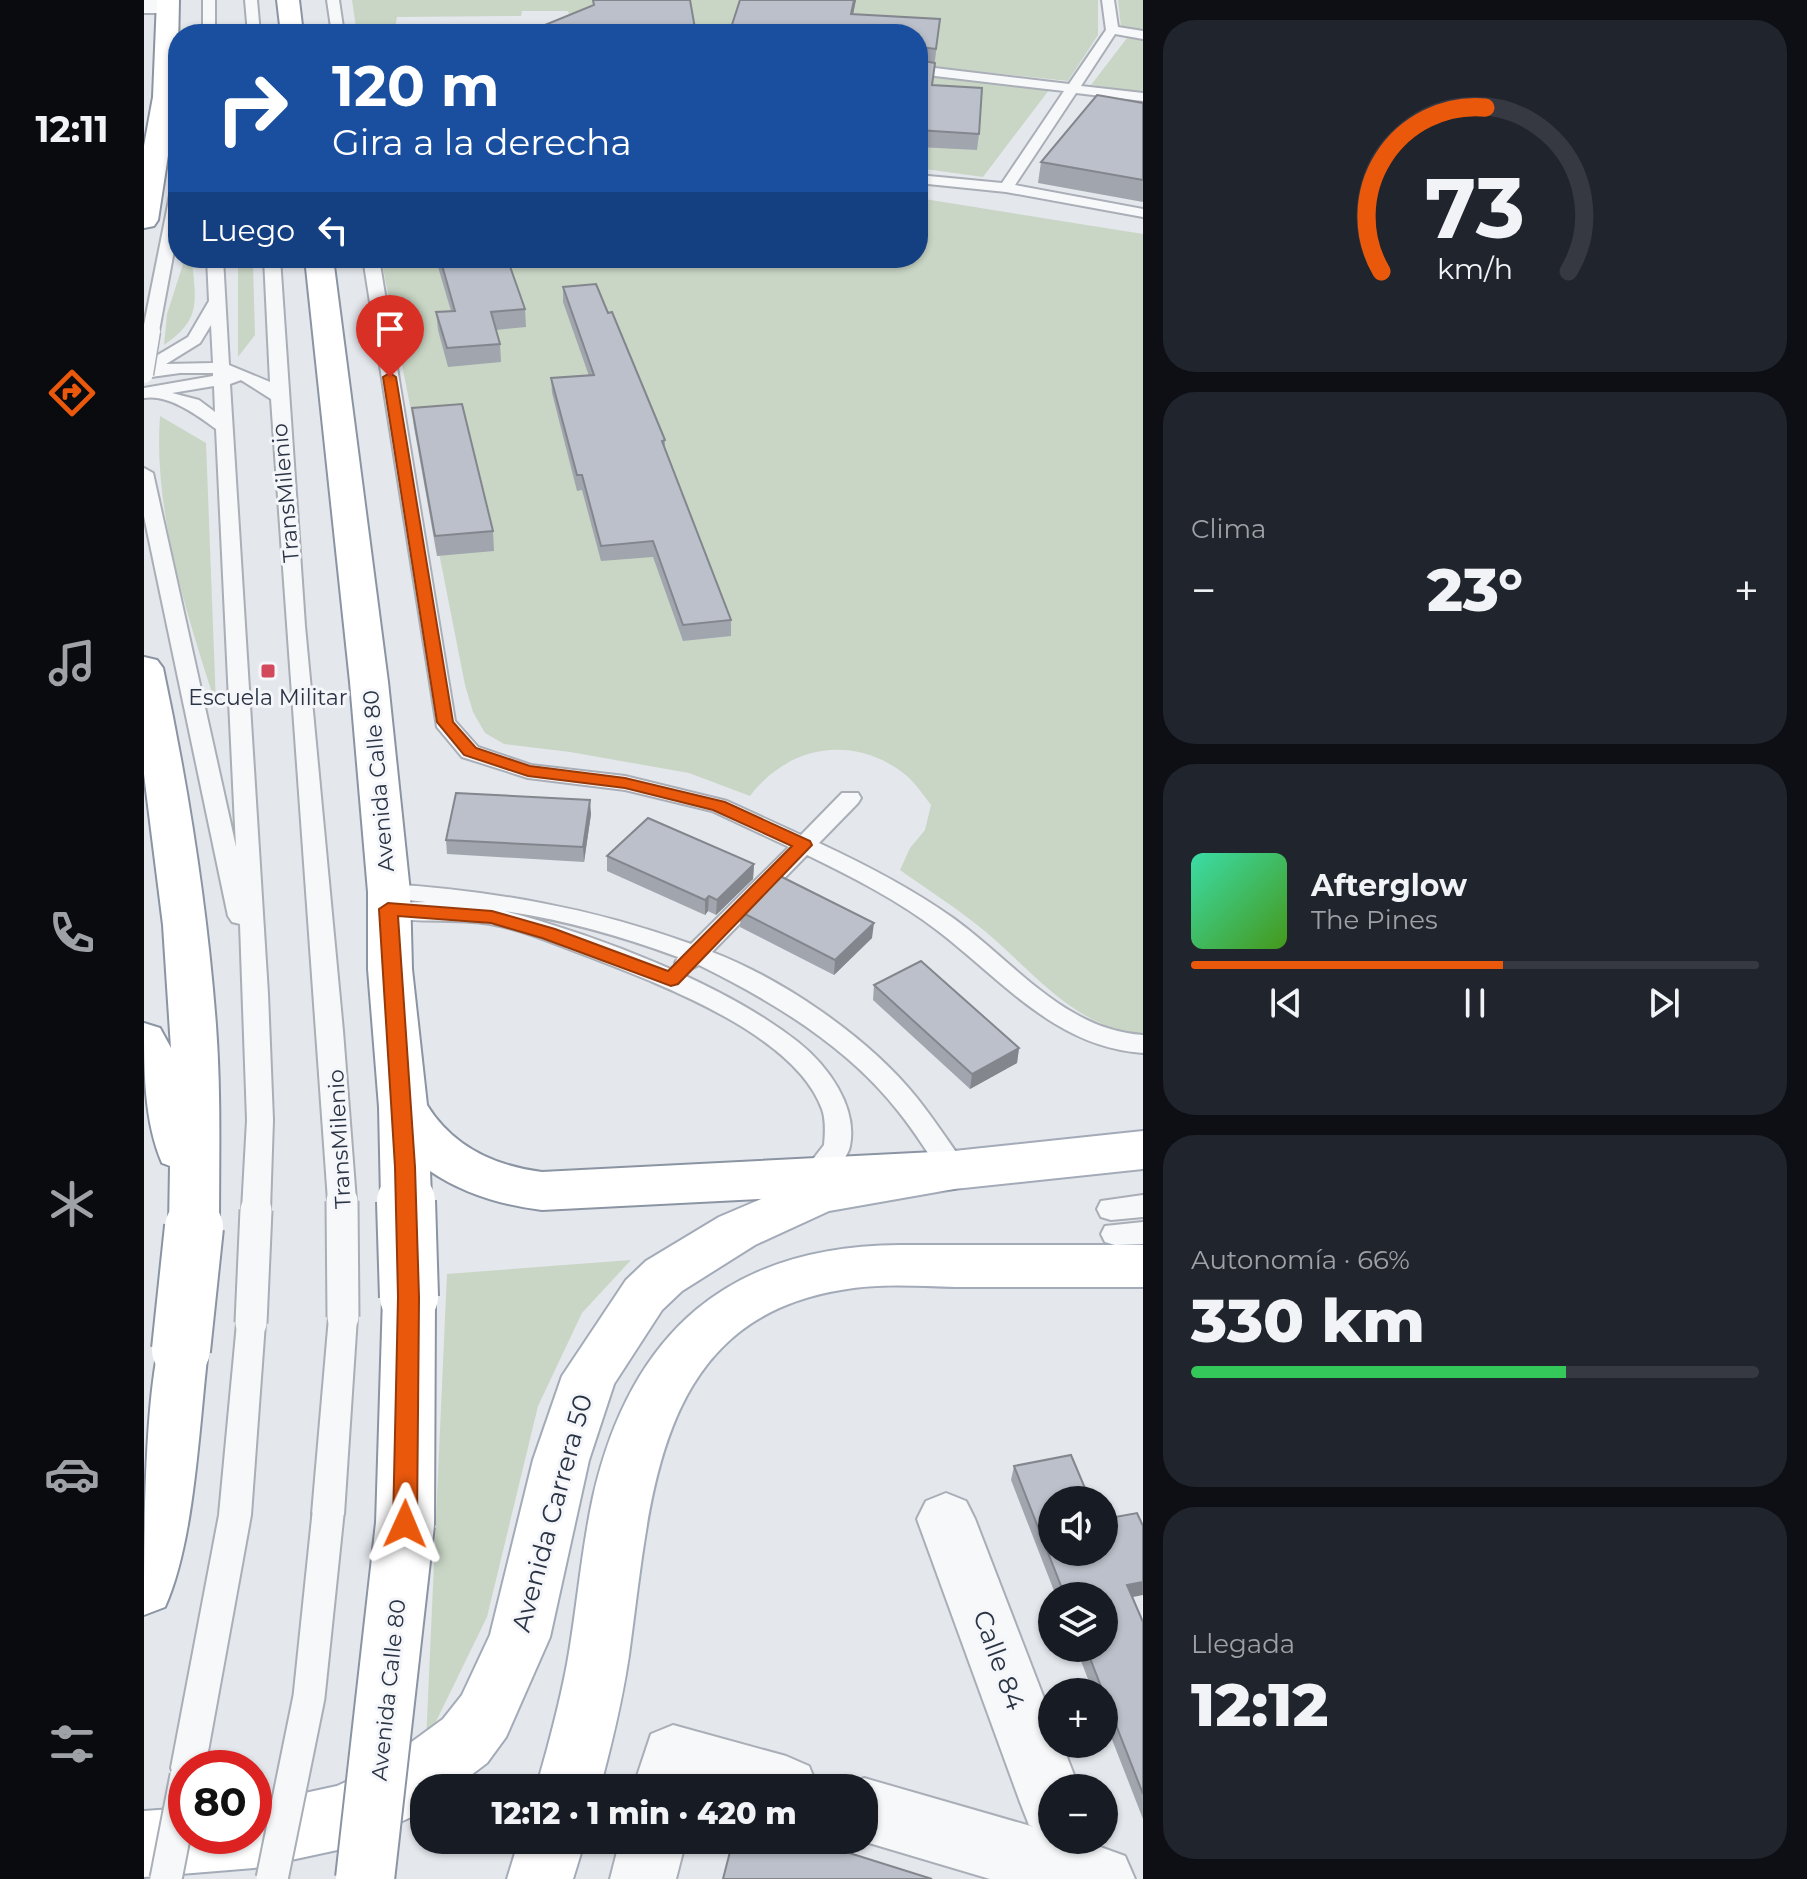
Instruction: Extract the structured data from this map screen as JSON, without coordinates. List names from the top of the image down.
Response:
{
  "streets": {
    "main road": ["Avenida Calle 80", "Avenida Carrera 50"],
    "street": ["Calle 84"],
    "lane": ["TransMilenio"]
  },
  "places": {
    "transit": ["Escuela Militar"]
  },
  "page": {
    "tabs": "12:11",
    "turn": ["120 m", "Gira a la derecha"],
    "then": "Luego",
    "tile": [
      "Clima",
      ["Autonomía · 66%", "330 km"],
      ["Llegada", "12:12"]
    ],
    "heat": ["−", "23°", "+"],
    "song": ["Afterglow", "The Pines"],
    "map_buttons": ["+", "−"],
    "limit": "80",
    "trip": "12:12 · 1 min · 420 m",
    "gauge": ["73", "km/h"]
  }
}
